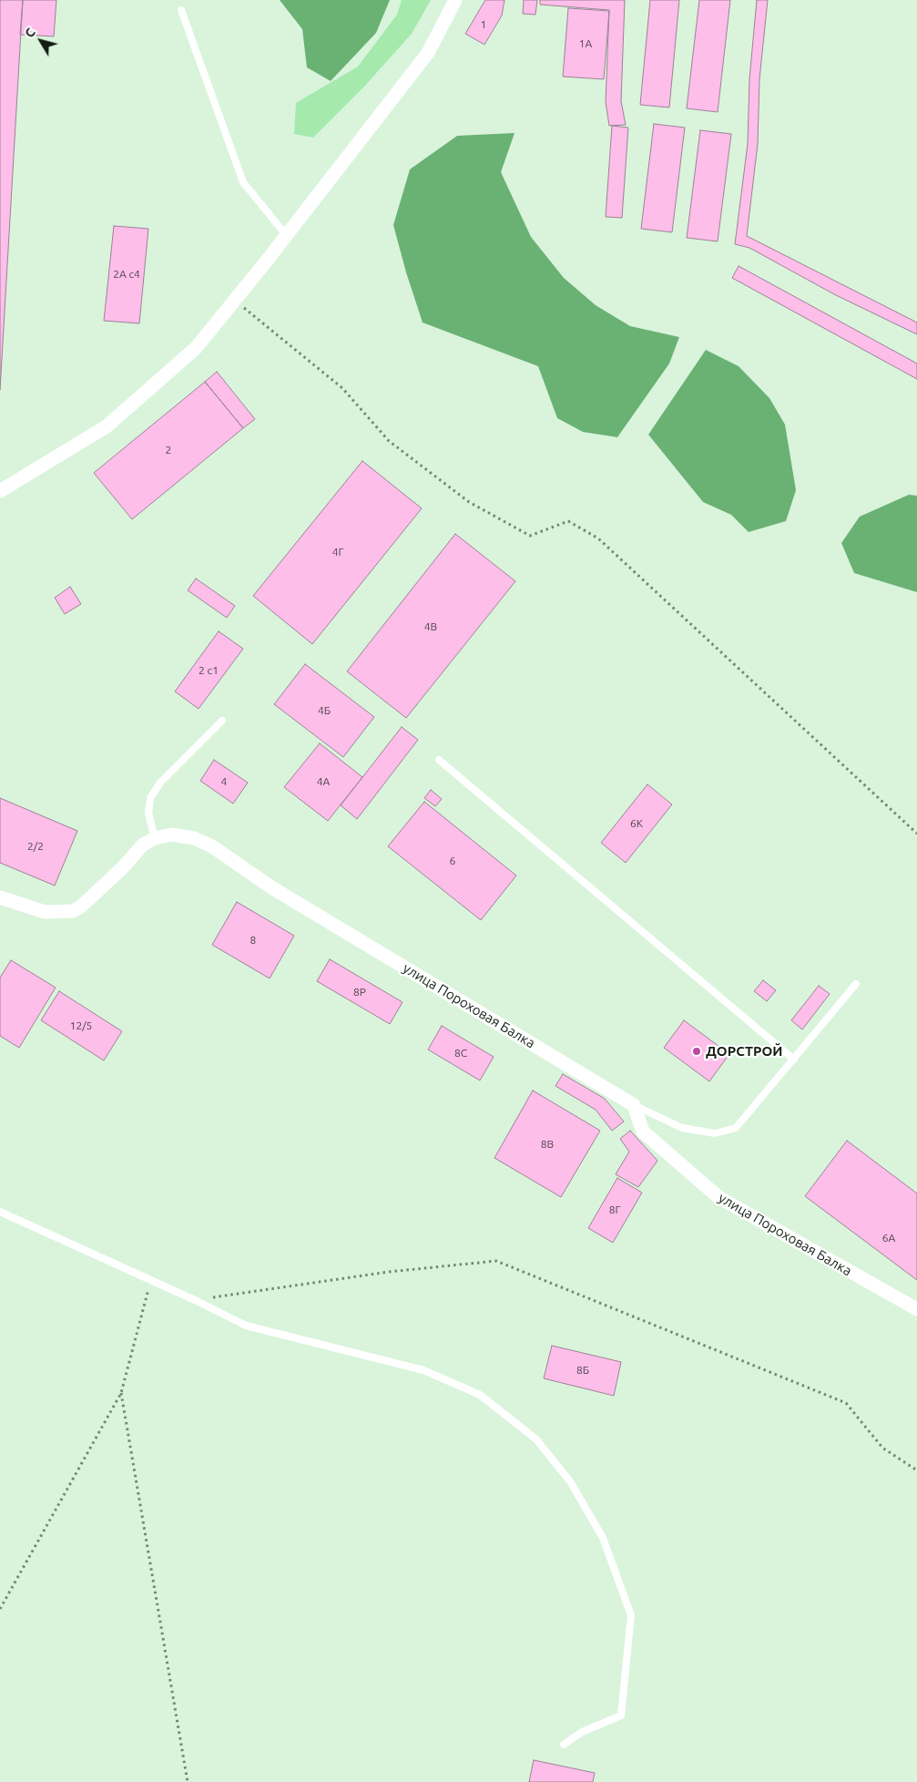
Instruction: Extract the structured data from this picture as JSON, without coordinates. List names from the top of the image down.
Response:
{
  "streets": {
    "street": ["улица Пороховая Балка"]
  },
  "places": ["ДОРСТРОЙ"],
  "house_numbers": [
    "1",
    "1А",
    "2А с4",
    "2",
    "4Г",
    "4В",
    "2 с1",
    "4Б",
    "4",
    "4А",
    "6К",
    "2/2",
    "6",
    "8",
    "8Р",
    "12/5",
    "8С",
    "8В",
    "8Г",
    "6А",
    "8Б"
  ],
  "north": "top left"
}
